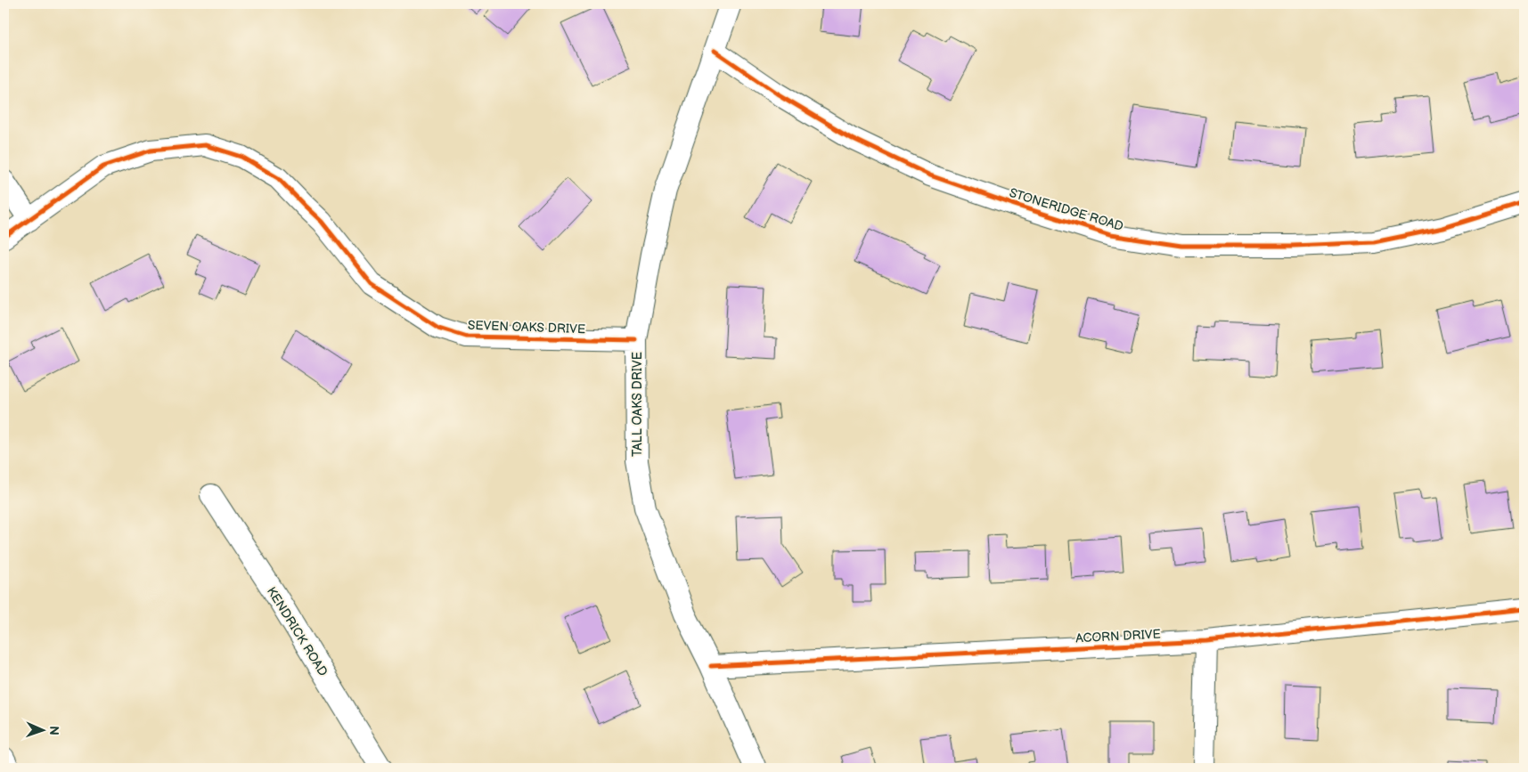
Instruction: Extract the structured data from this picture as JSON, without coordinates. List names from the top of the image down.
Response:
{
  "streets": {
    "street": [
      "STONERIDGE ROAD",
      "SEVEN OAKS DRIVE",
      "TALL OAKS DRIVE",
      "KENDRICK ROAD",
      "ACORN DRIVE"
    ]
  },
  "crossings": [
    ["STONERIDGE ROAD", "TALL OAKS DRIVE"],
    ["SEVEN OAKS DRIVE", "TALL OAKS DRIVE"],
    ["TALL OAKS DRIVE", "ACORN DRIVE"]
  ],
  "north": "right"
}
